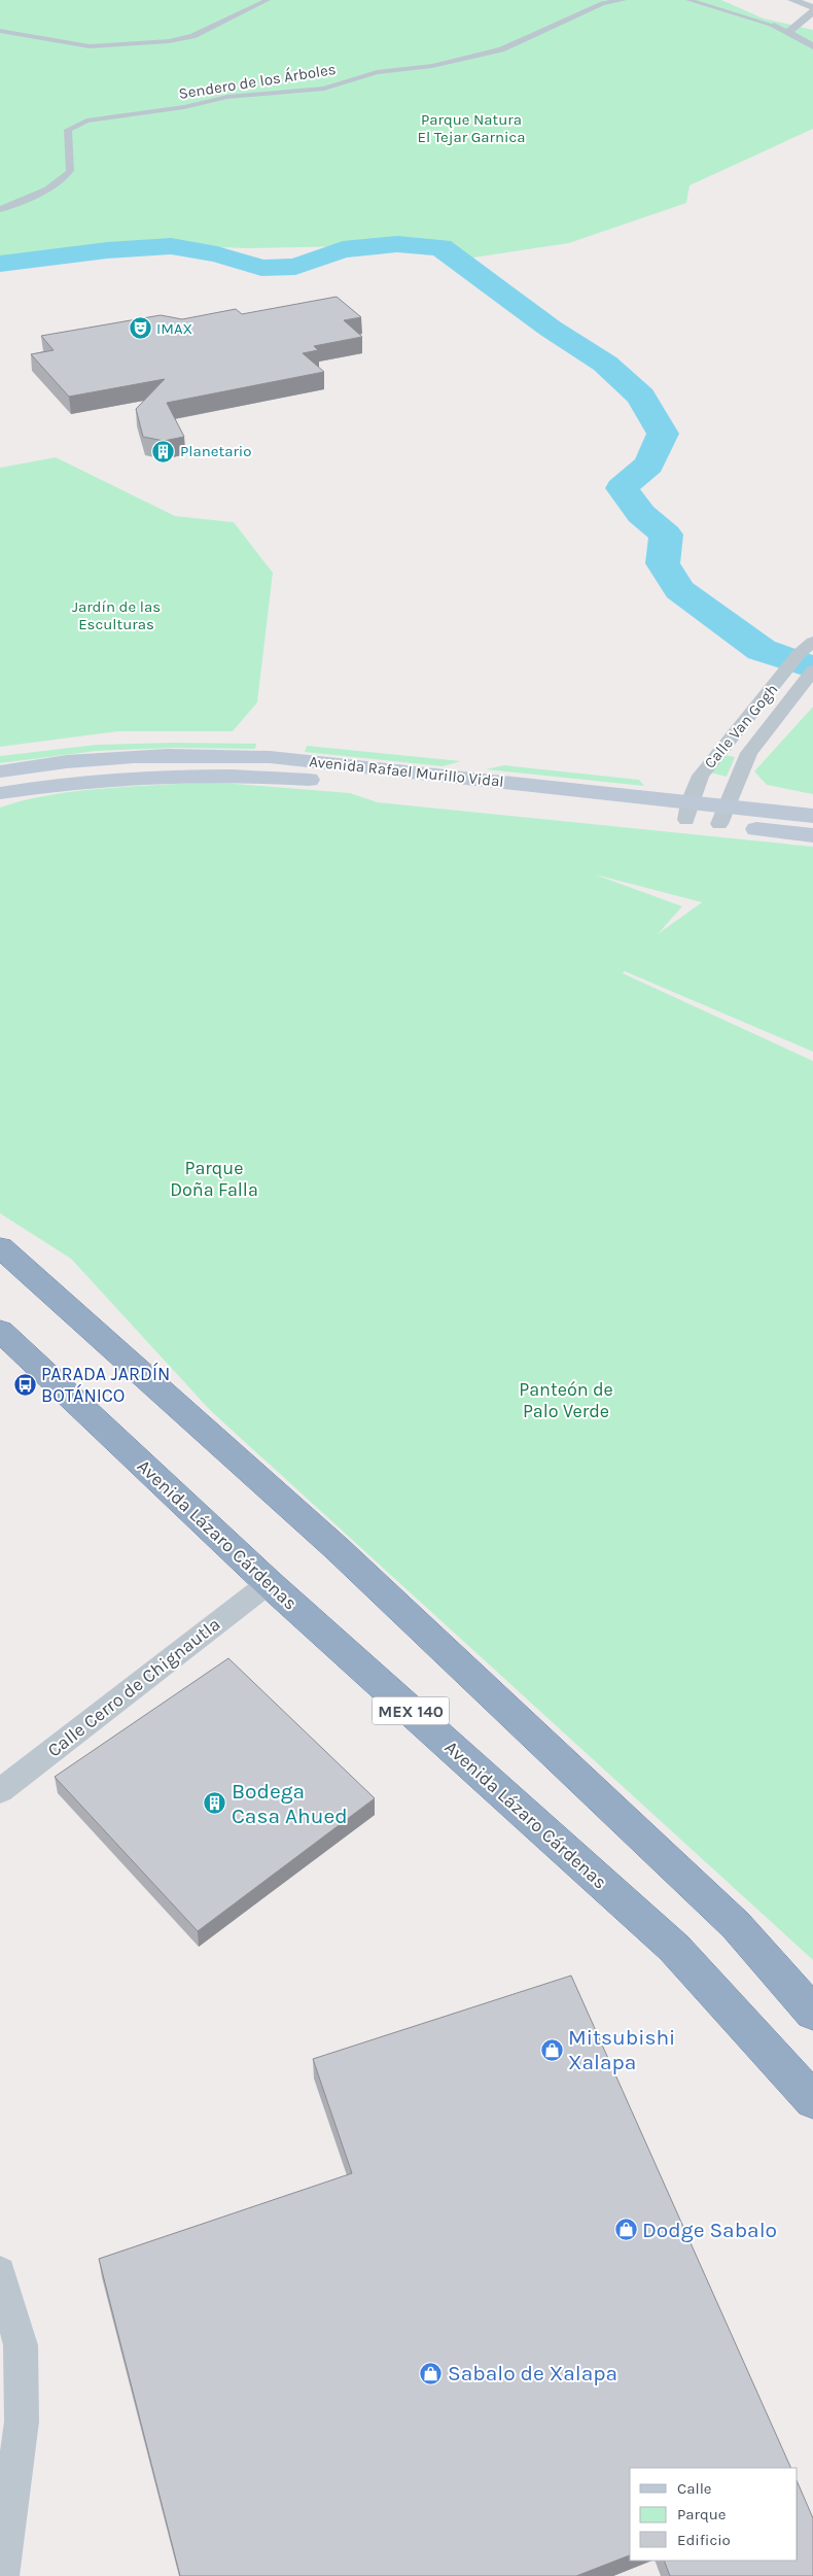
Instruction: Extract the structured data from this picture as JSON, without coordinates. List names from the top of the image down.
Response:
{
  "streets": {
    "highway": ["Avenida Lázaro Cárdenas", "MEX 140"],
    "main road": ["Avenida Rafael Murillo Vidal"],
    "street": ["Sendero de los Árboles", "Calle Van Gogh", "Calle Cerro de Chignautla"]
  },
  "crossings": [
    ["Calle Van Gogh", "Avenida Rafael Murillo Vidal"],
    ["Avenida Lázaro Cárdenas", "Calle Cerro de Chignautla"]
  ],
  "parks": [
    "Parque Natura El Tejar Garnica",
    "Jardín de las Esculturas",
    "Parque Doña Falla",
    "Panteón de Palo Verde"
  ],
  "places": {
    "theatre": ["IMAX"],
    "building": ["Planetario", "Bodega Casa Ahued"],
    "bus stop": ["PARADA JARDÍN BOTÁNICO"],
    "shop": ["Mitsubishi Xalapa", "Dodge Sabalo", "Sabalo de Xalapa"]
  },
  "legend": ["Calle", "Parque", "Edificio"]
}
